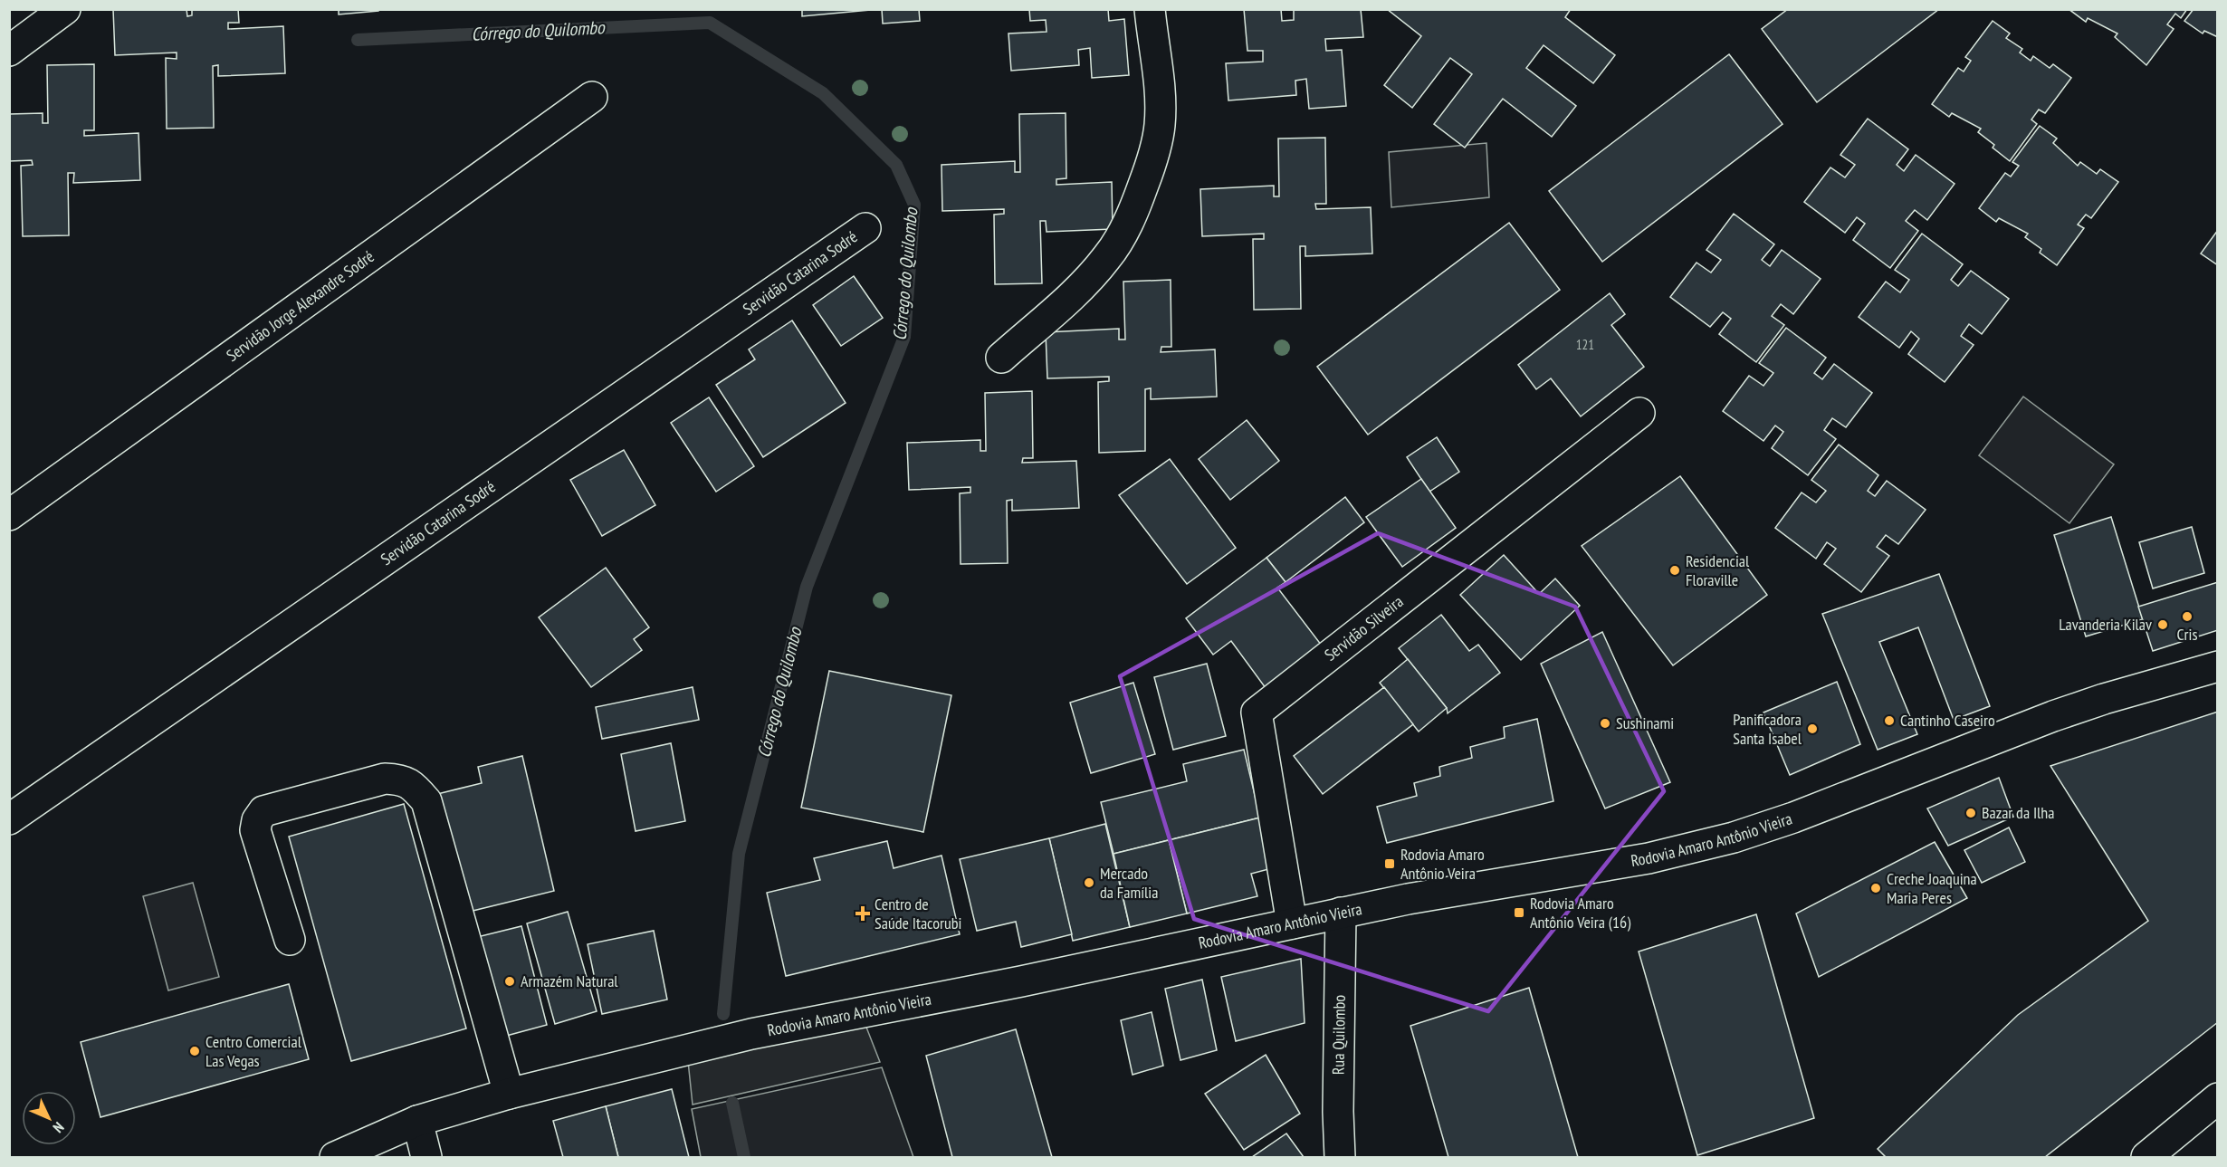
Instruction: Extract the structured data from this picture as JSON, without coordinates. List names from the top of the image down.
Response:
{
  "streets": {
    "street": [
      "Servidão Catarina Sodré",
      "Servidão Jorge Alexandre Sodré",
      "Servidão Silveira",
      "Rodovia Amaro Antônio Vieira",
      "Rua Quilombo"
    ]
  },
  "crossings": [
    ["Servidão Silveira", "Rodovia Amaro Antônio Vieira"],
    ["Rodovia Amaro Antônio Vieira", "Rua Quilombo"]
  ],
  "water": ["Córrego do Quilombo"],
  "places": {
    "other": [
      "Residencial Floraville",
      "Cris",
      "Lavanderia Kilav",
      "Cantinho Caseiro",
      "Sushinami",
      "Panificadora Santa Isabel",
      "Bazar da Ilha",
      "Mercado da Família",
      "Creche Joaquina Maria Peres",
      "Armazém Natural",
      "Centro Comercial Las Vegas"
    ],
    "transit": ["Rodovia Amaro Antônio Veira", "Rodovia Amaro Antônio Veira (16)"],
    "health": ["Centro de Saúde Itacorubi"]
  },
  "house_numbers": ["121"],
  "north": "bottom right"
}
